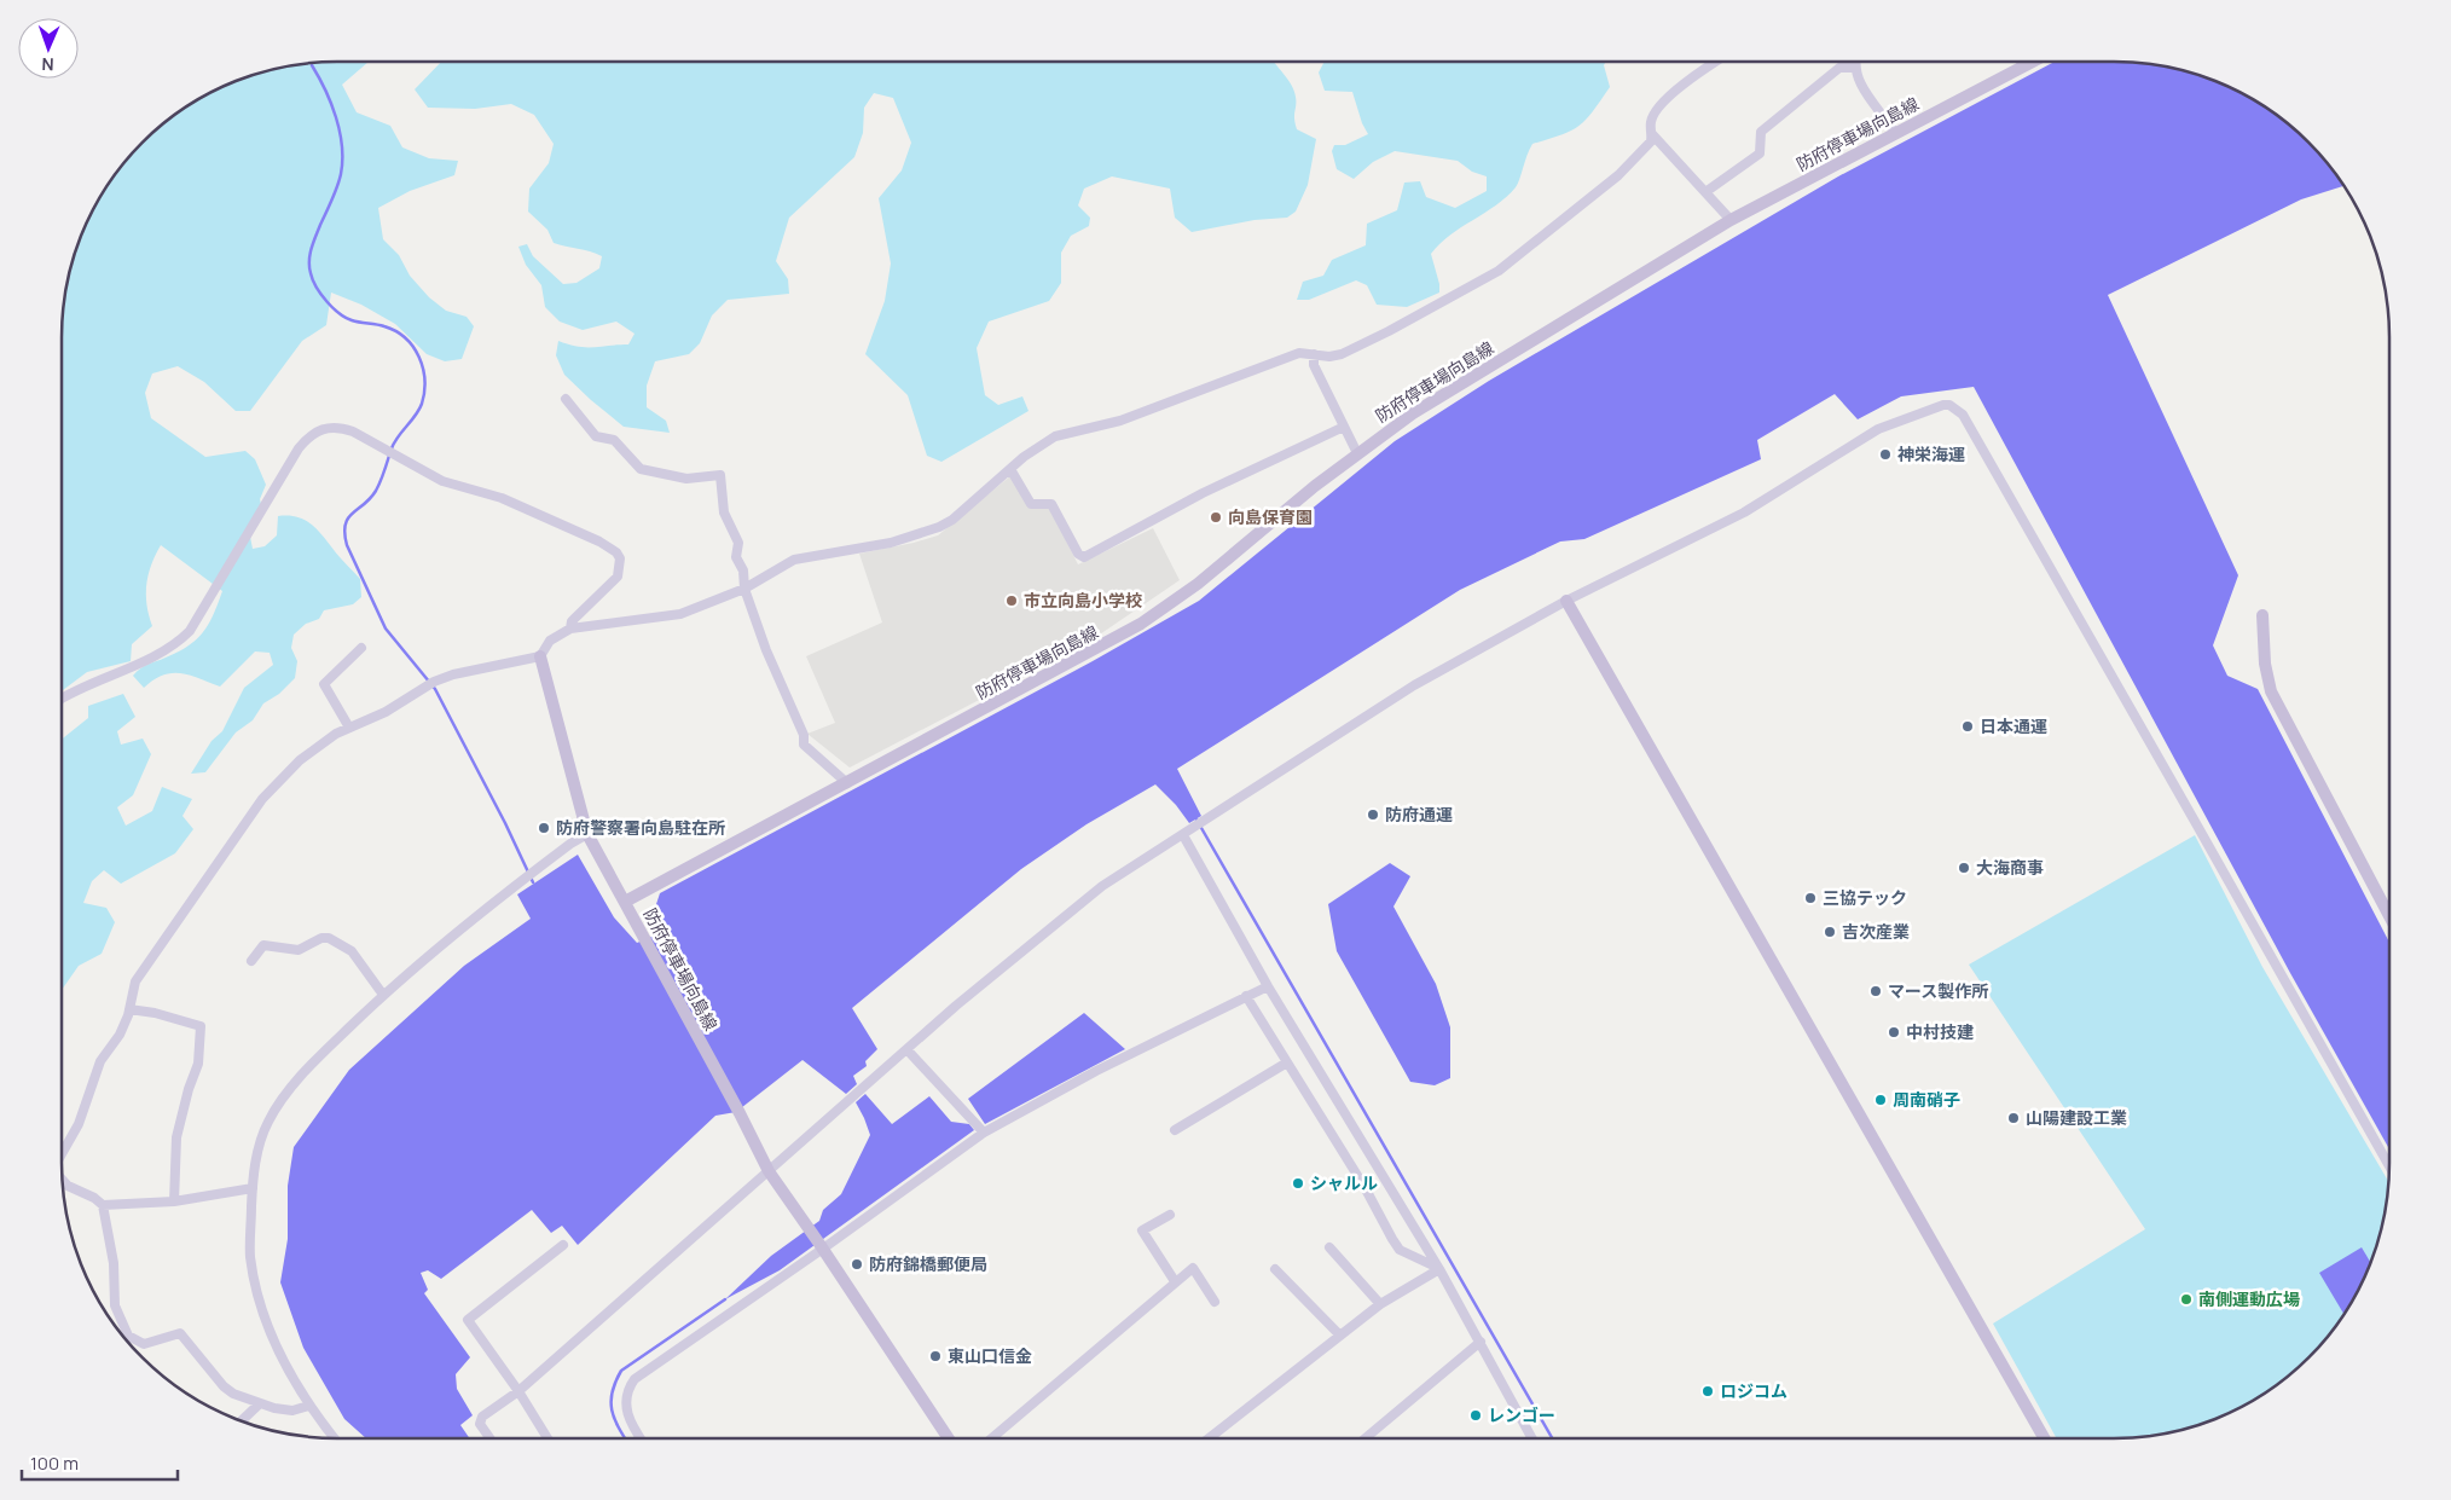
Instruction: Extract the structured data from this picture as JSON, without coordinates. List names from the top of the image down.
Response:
{
  "streets": {
    "main road": ["防府停車場向島線"]
  },
  "places": [
    "神栄海運",
    "向島保育園",
    "市立向島小学校",
    "日本通運",
    "防府通運",
    "防府警察署向島駐在所",
    "大海商事",
    "三協テック",
    "吉次産業",
    "マース製作所",
    "中村技建",
    "周南硝子",
    "山陽建設工業",
    "シャルル",
    "防府錦橋郵便局",
    "南側運動広場",
    "東山口信金",
    "ロジコム",
    "レンゴー"
  ],
  "scale_bar": "100 m",
  "north": "bottom"
}
